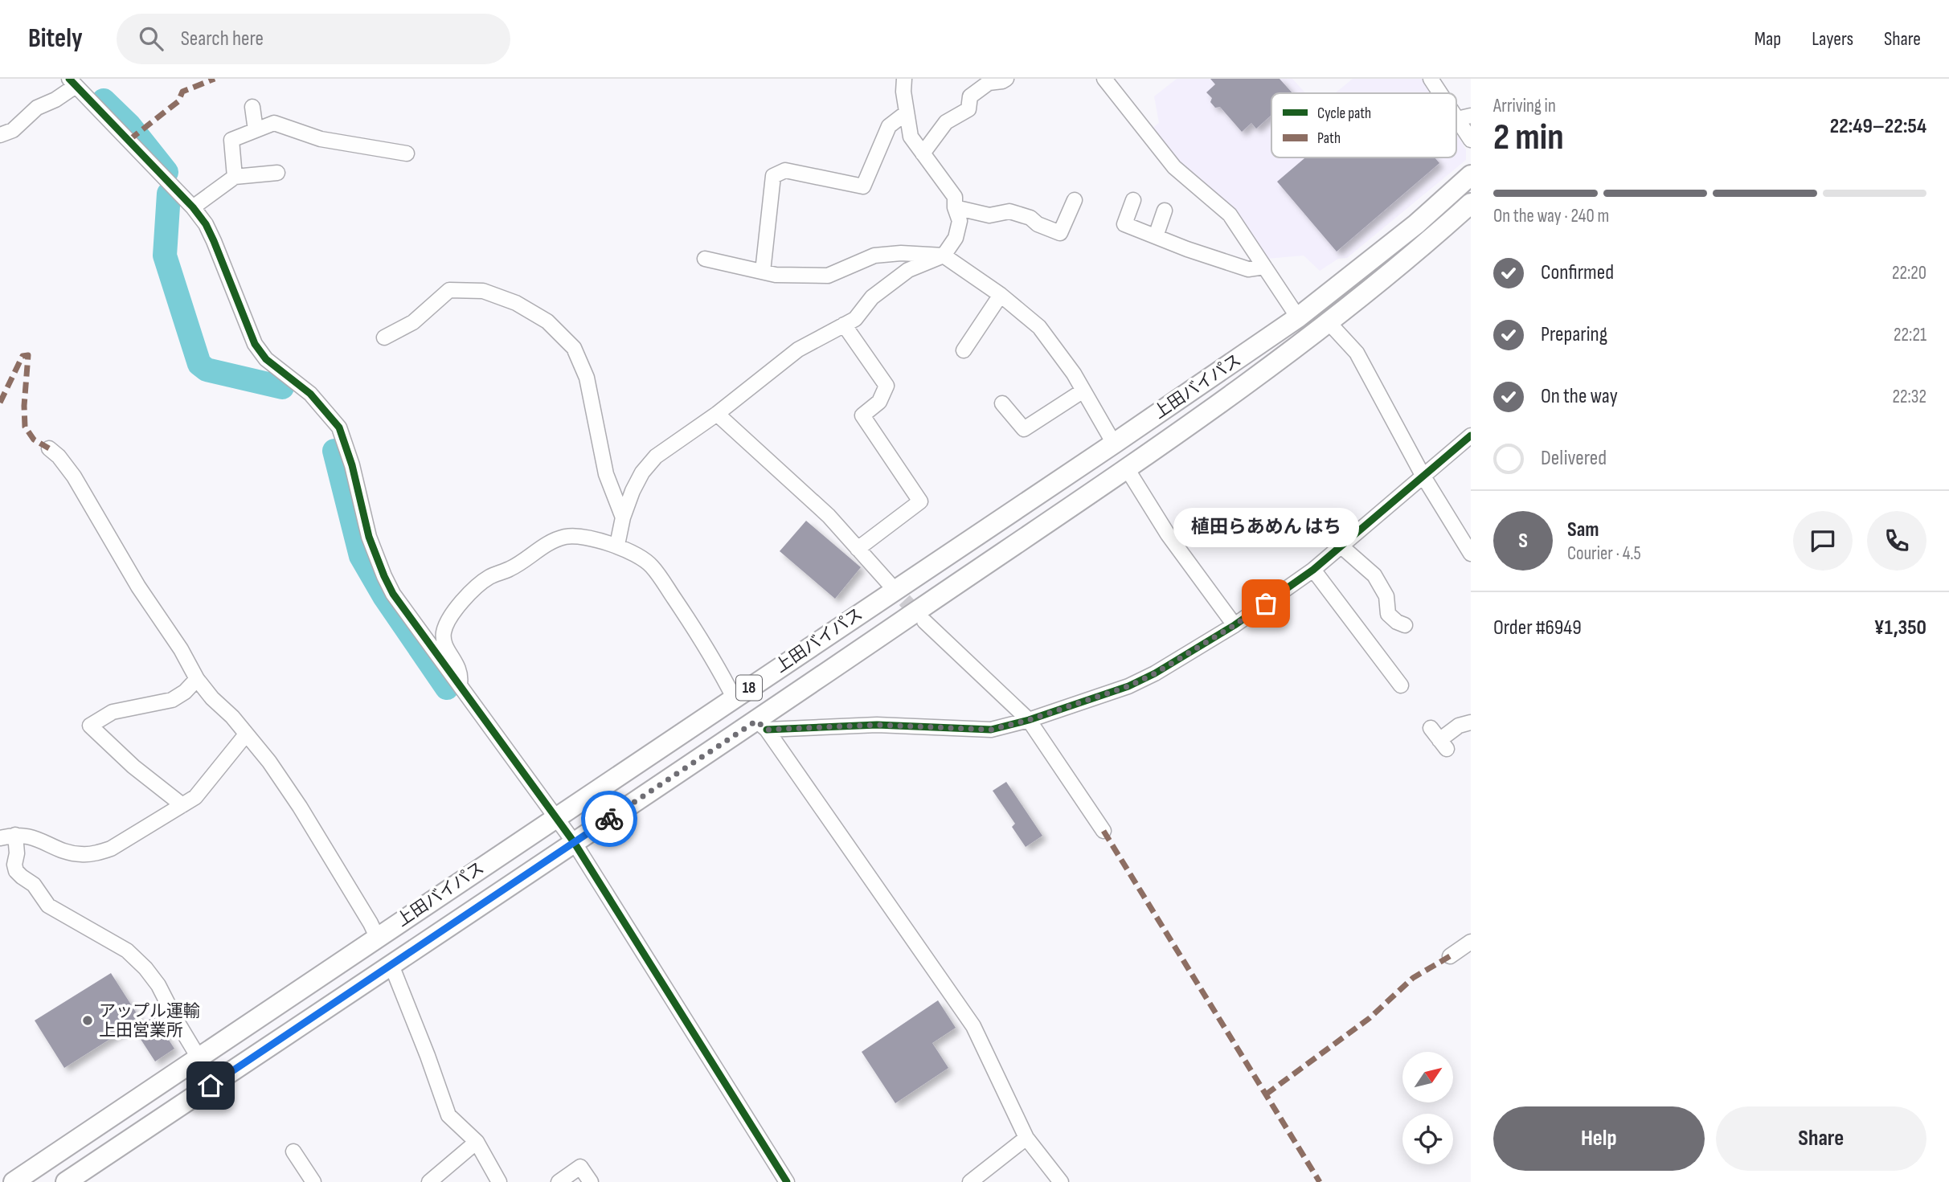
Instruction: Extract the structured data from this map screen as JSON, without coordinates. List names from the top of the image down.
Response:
{
  "streets": {
    "highway": ["上田バイパス", "18"]
  },
  "places": ["植田らあめん はち", "アップル運輸 上田営業所"],
  "legend": ["Cycle path", "Path"],
  "north": "top right",
  "page": {
    "header": "Bitely",
    "search": "Search here",
    "nav": ["Map", "Layers", "Share"],
    "heading": ["2 min", "Arriving in", "22:49–22:54"],
    "panel": [
      "Sam",
      "Courier · 4.5",
      "Order #6949",
      "¥1,350"
    ],
    "bar": "On the way · 240 m",
    "list": [
      ["Confirmed", "22:20"],
      ["Preparing", "22:21"],
      ["On the way", "22:32"],
      "Delivered"
    ],
    "bubble": "植田らあめん はち",
    "round": "S",
    "buttons": ["Help", "Share"]
  }
}
